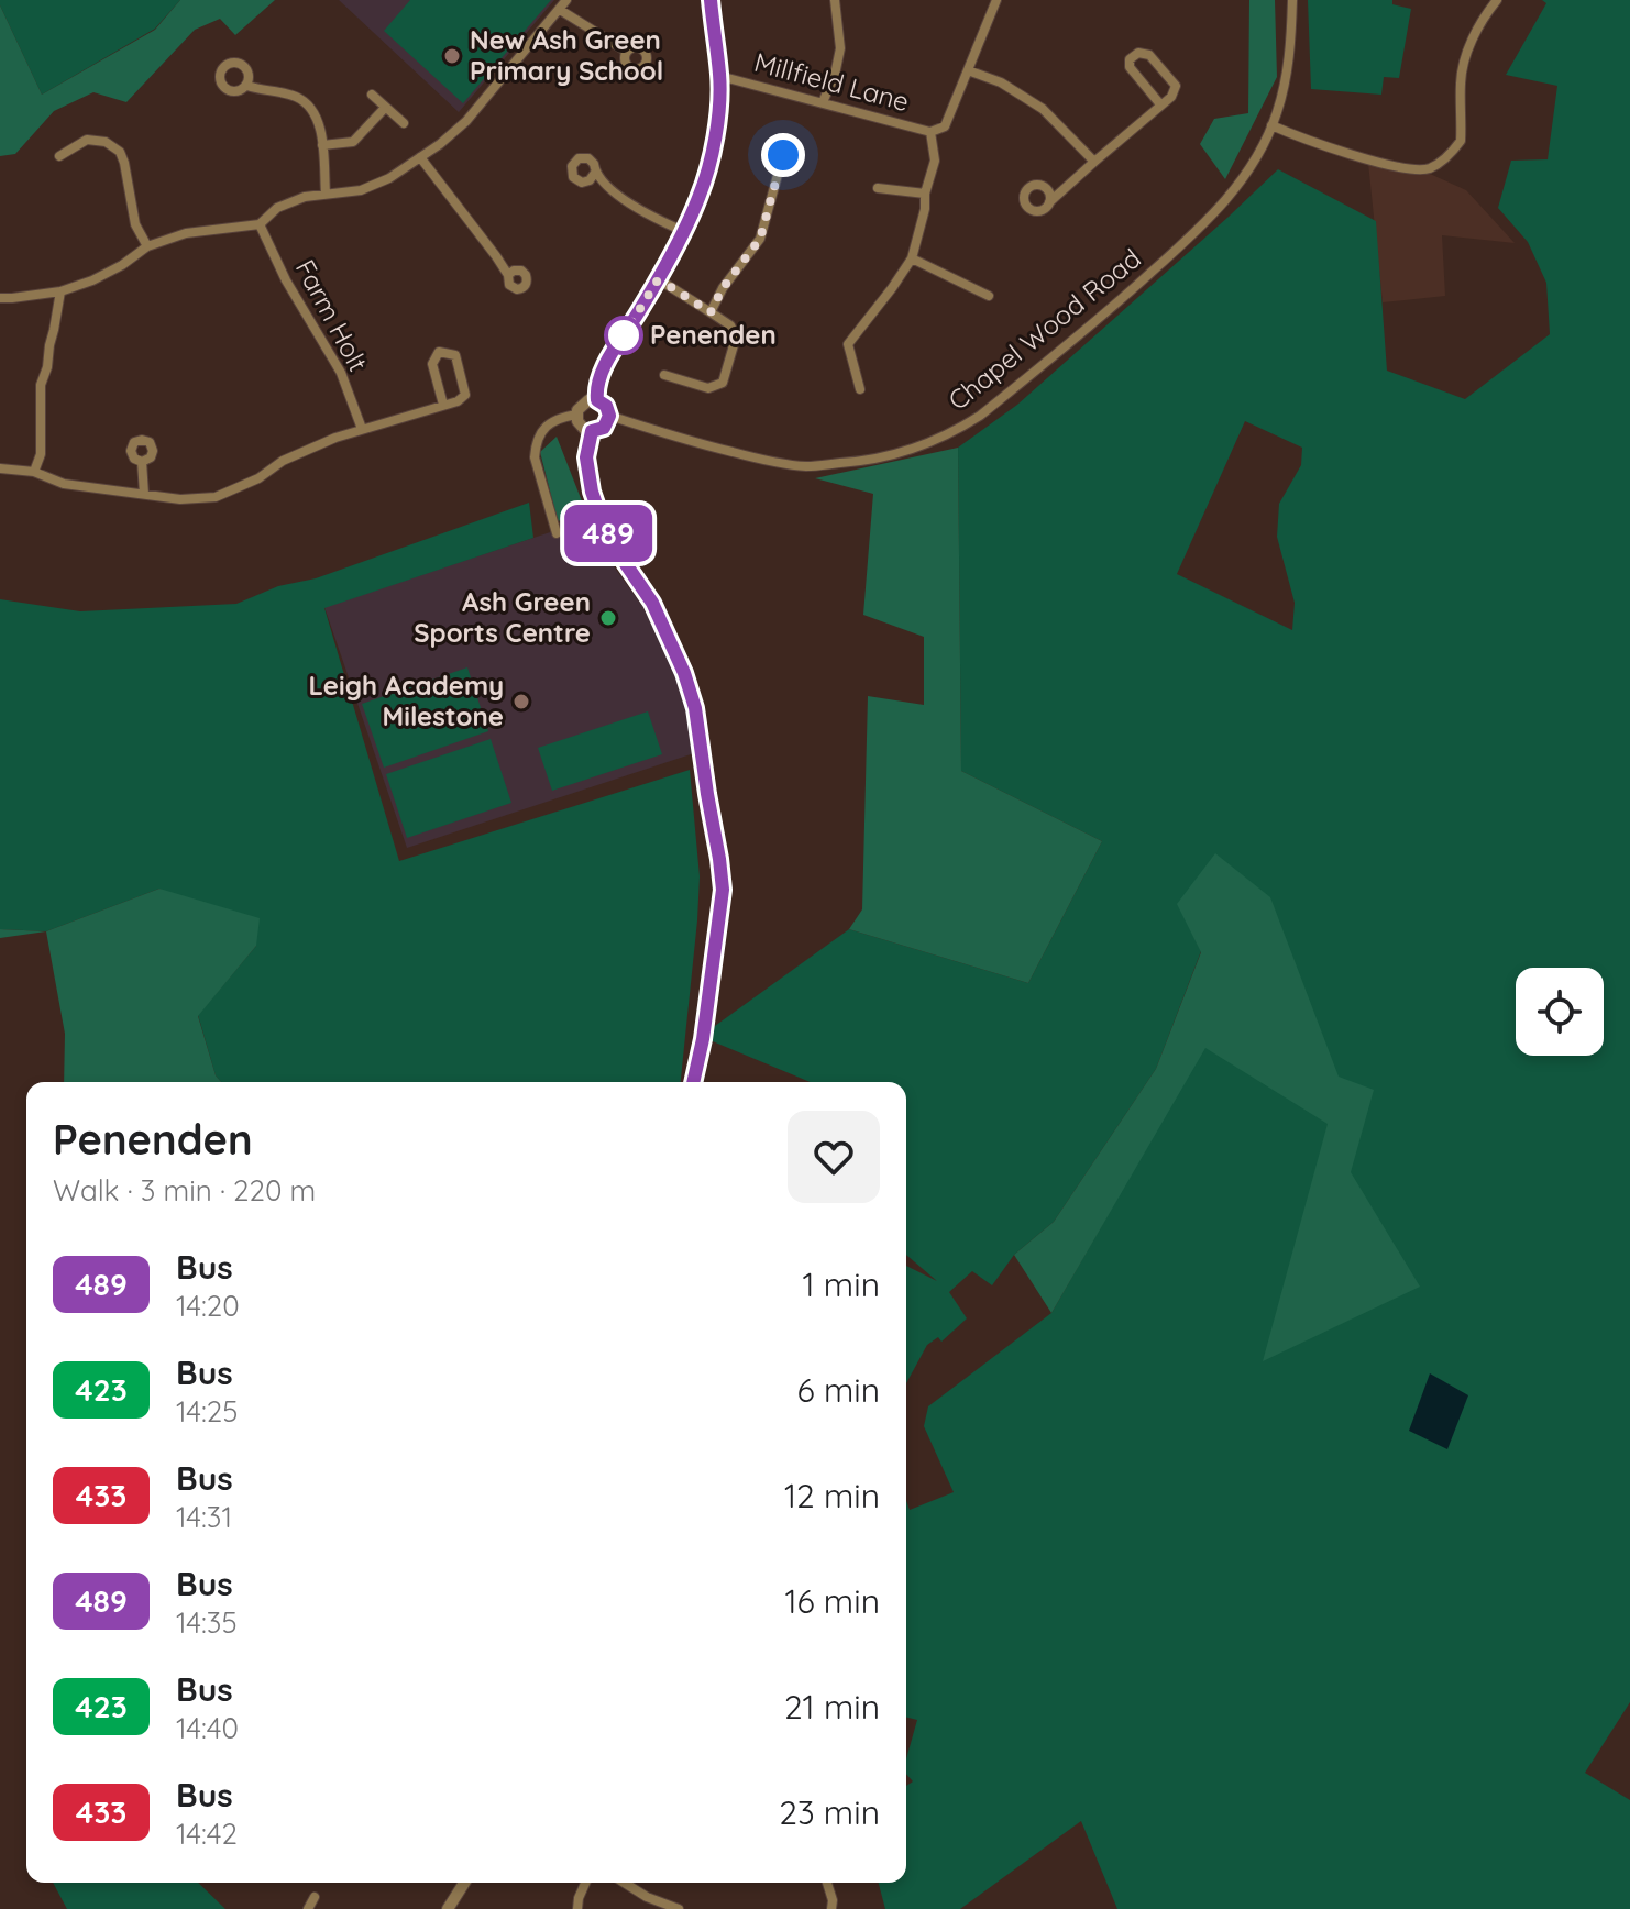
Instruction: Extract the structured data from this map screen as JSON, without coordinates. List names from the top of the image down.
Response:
{
  "streets": {
    "street": ["Millfield Lane", "Farm Holt", "Chapel Wood Road"]
  },
  "places": [
    "New Ash Green Primary School",
    "Penenden",
    "Ash Green Sports Centre",
    "Leigh Academy Milestone"
  ],
  "lines": ["bus line 489"],
  "page": {
    "on_map": "489",
    "heading": ["Penenden", "Walk · 3 min · 220 m"],
    "list": [
      {
        "mark": "489",
        "name": "Bus",
        "note": "14:20",
        "value": "1 min"
      },
      {
        "mark": "423",
        "name": "Bus",
        "note": "14:25",
        "value": "6 min"
      },
      {
        "mark": "433",
        "name": "Bus",
        "note": "14:31",
        "value": "12 min"
      },
      {
        "mark": "489",
        "name": "Bus",
        "note": "14:35",
        "value": "16 min"
      },
      {
        "mark": "423",
        "name": "Bus",
        "note": "14:40",
        "value": "21 min"
      },
      {
        "mark": "433",
        "name": "Bus",
        "note": "14:42",
        "value": "23 min"
      }
    ]
  }
}
